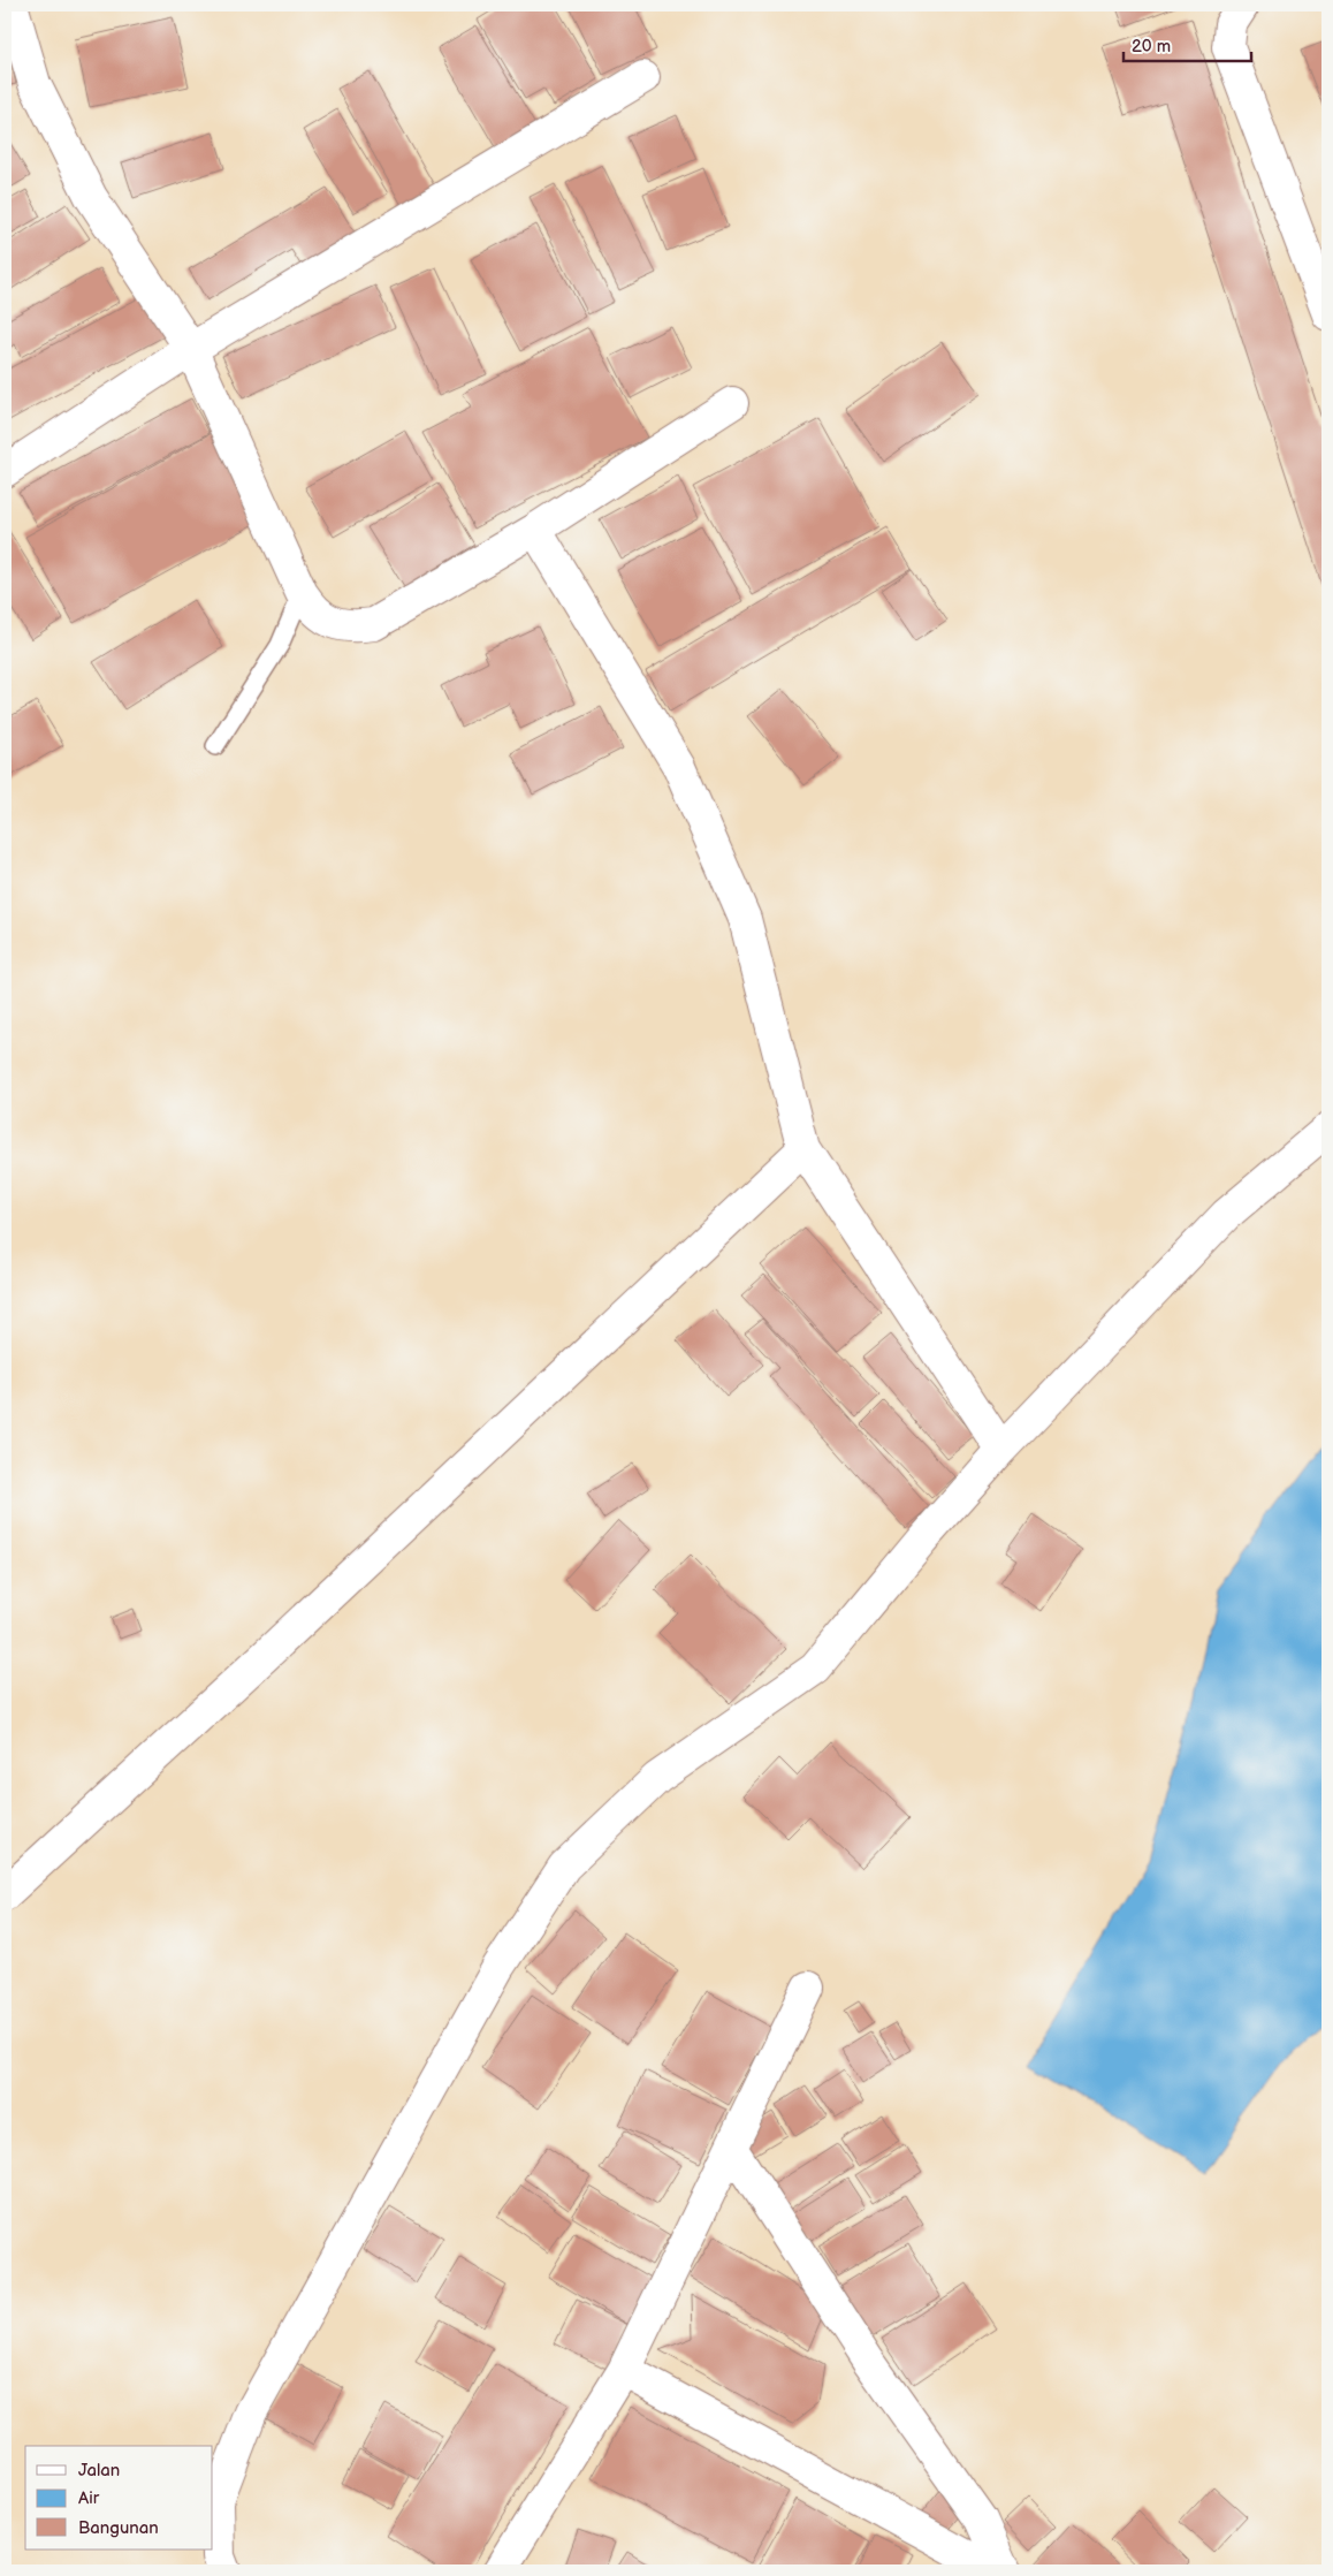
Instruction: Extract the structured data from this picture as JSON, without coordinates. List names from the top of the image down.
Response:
{
  "legend": ["Jalan", "Air", "Bangunan"],
  "scale_bar": "20 m"
}
